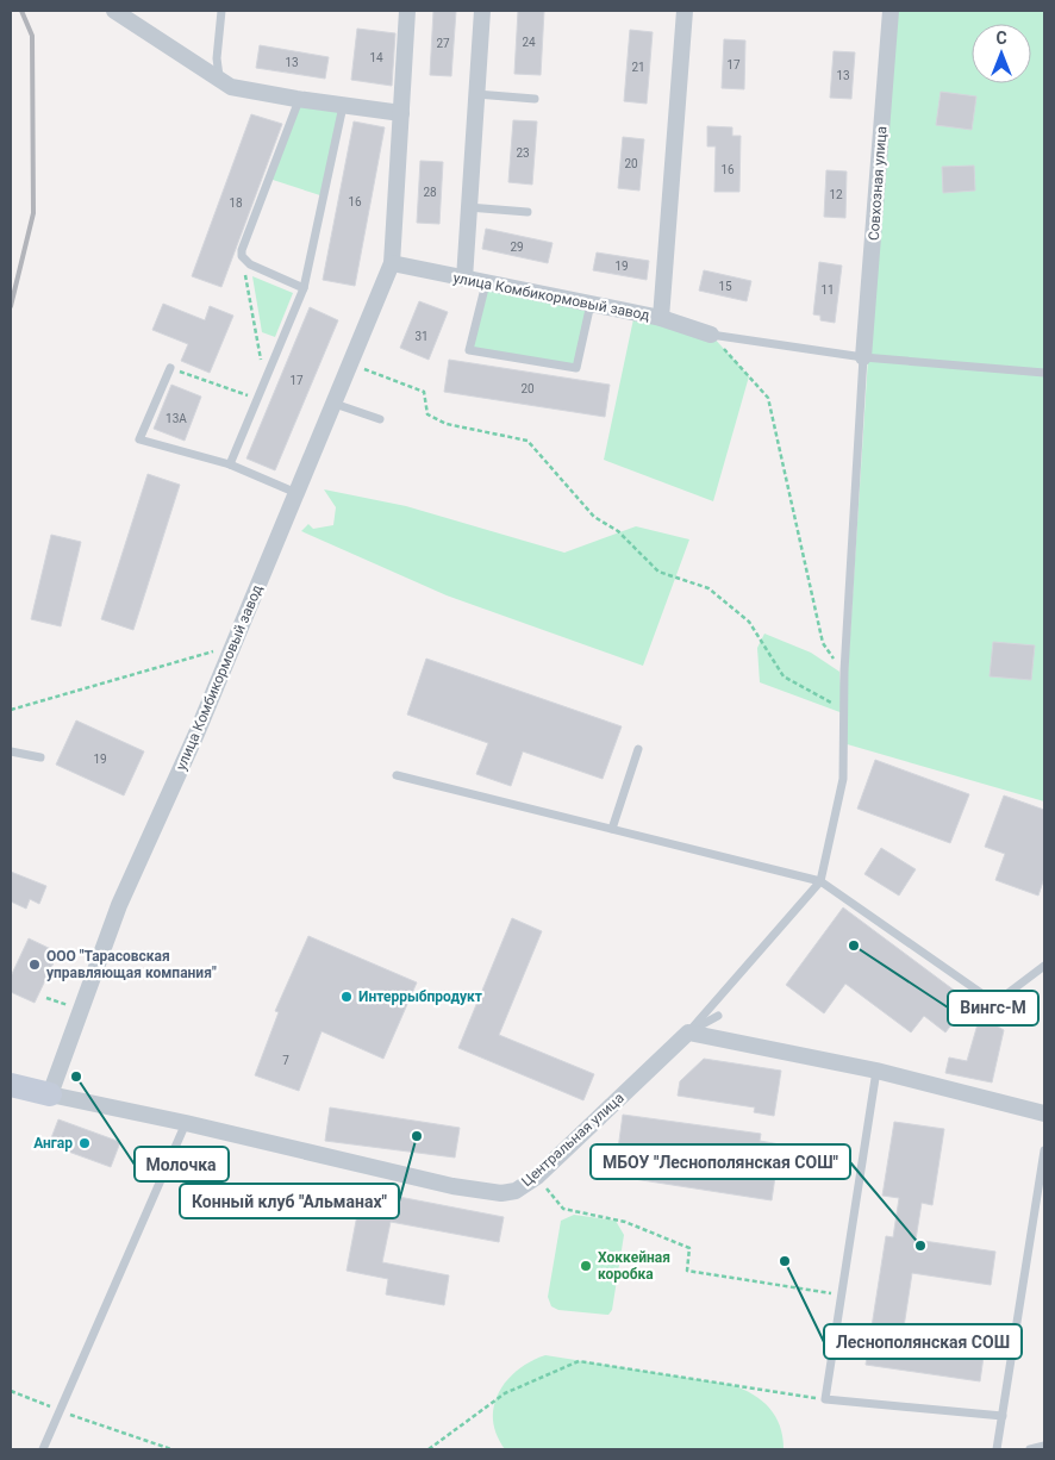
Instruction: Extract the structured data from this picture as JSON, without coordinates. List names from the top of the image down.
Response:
{
  "streets": {
    "street": ["Совхозная улица", "улица Комбикормовый завод", "Центральная улица"]
  },
  "crossings": [
    ["улица Комбикормовый завод", "Центральная улица"]
  ],
  "places": [
    "Вингс-М",
    "ООО \"Тарасовская управляющая компания\"",
    "Интеррыбпродукт",
    "Молочка",
    "Конный клуб \"Альманах\"",
    "Ангар",
    "МБОУ \"Леснополянская СОШ\"",
    "Леснополянская СОШ",
    "Хоккейная коробка"
  ],
  "house_numbers": [
    "24",
    "27",
    "14",
    "13",
    "17",
    "21",
    "13",
    "23",
    "20",
    "16",
    "28",
    "12",
    "16",
    "18",
    "29",
    "19",
    "15",
    "11",
    "31",
    "17",
    "20",
    "13А",
    "19",
    "7"
  ],
  "north": "top"
}
